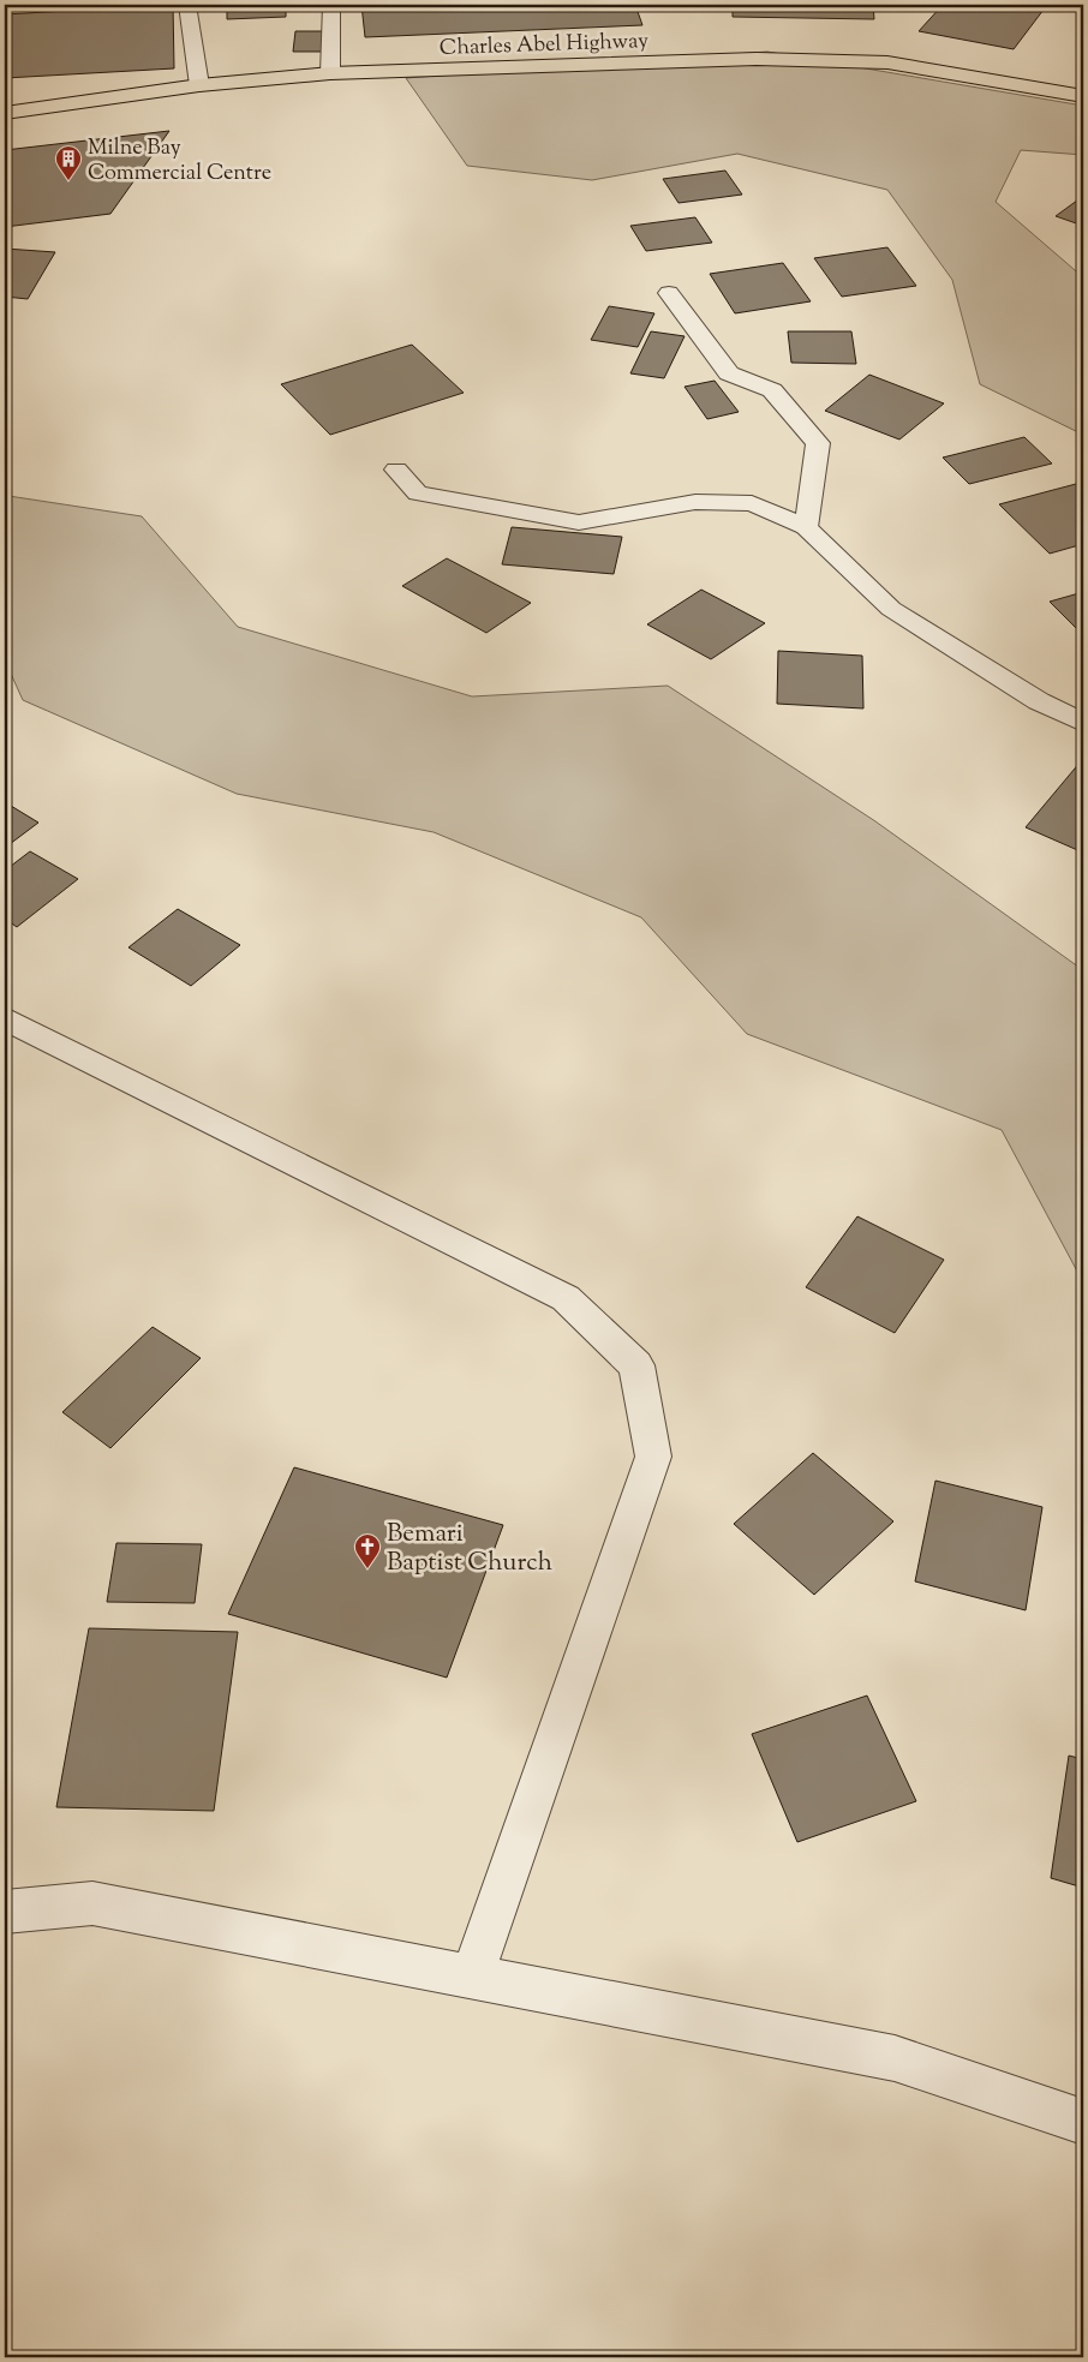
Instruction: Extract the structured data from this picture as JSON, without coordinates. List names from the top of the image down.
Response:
{
  "streets": {
    "main road": ["Charles Abel Highway"]
  },
  "places": {
    "building": ["Milne Bay Commercial Centre"],
    "church": ["Bemari Baptist Church"]
  }
}
